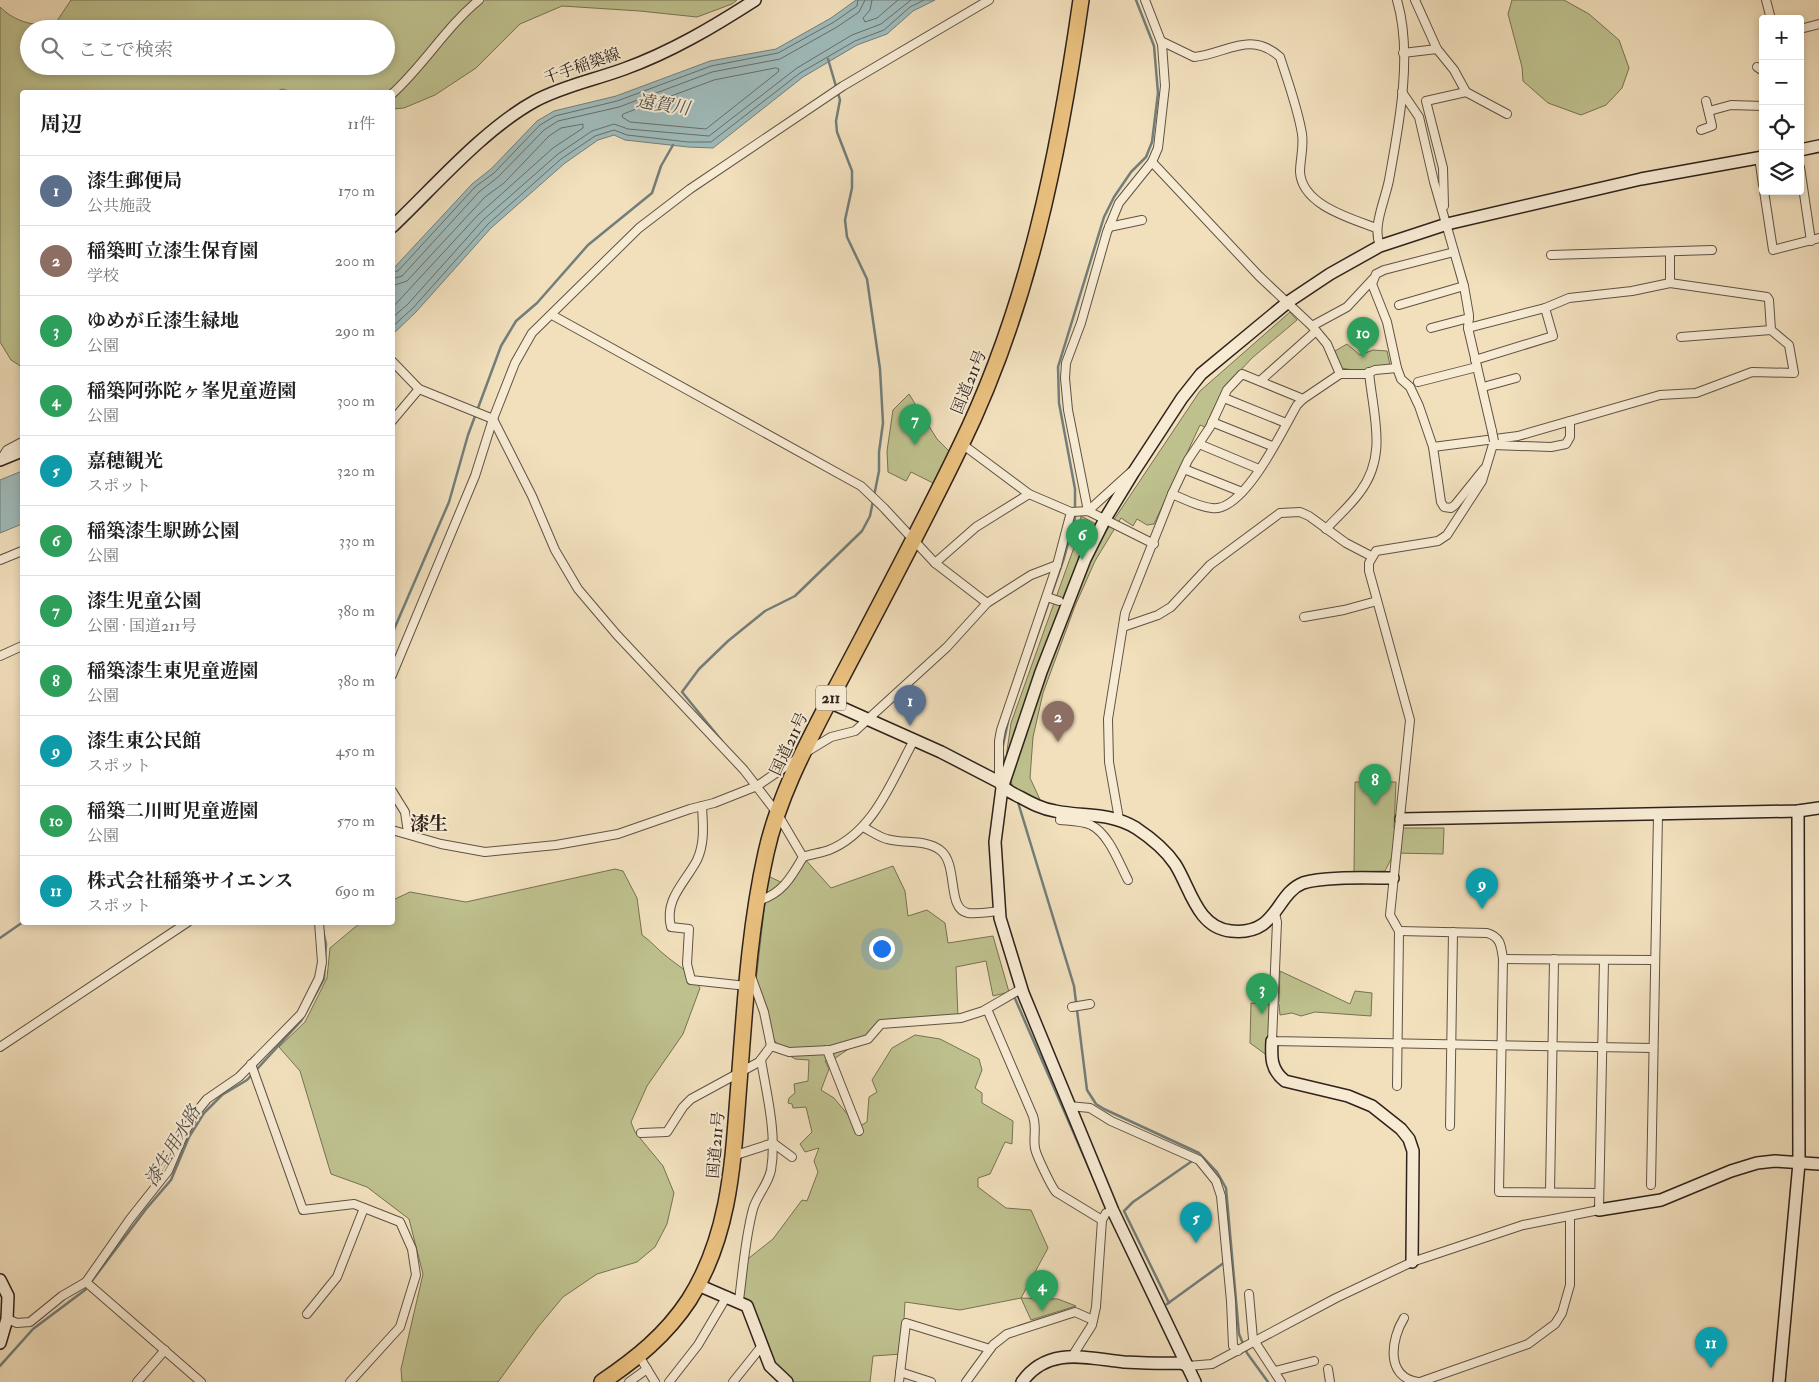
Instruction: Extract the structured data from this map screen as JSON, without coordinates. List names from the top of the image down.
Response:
{
  "streets": {
    "highway": ["国道211号", "211"],
    "street": ["千手稲築線"]
  },
  "districts": ["漆生"],
  "water": ["遠賀川", "漆生用水路"],
  "page": {
    "map_buttons": ["+", "−"],
    "search": "ここで検索",
    "heading": ["周辺", "11件"],
    "list": [
      {
        "mark": "1",
        "name": "漆生郵便局",
        "note": "公共施設",
        "value": "170 m"
      },
      {
        "mark": "2",
        "name": "稲築町立漆生保育園",
        "note": "学校",
        "value": "200 m"
      },
      {
        "mark": "3",
        "name": "ゆめが丘漆生緑地",
        "note": "公園",
        "value": "290 m"
      },
      {
        "mark": "4",
        "name": "稲築阿弥陀ヶ峯児童遊園",
        "note": "公園",
        "value": "300 m"
      },
      {
        "mark": "5",
        "name": "嘉穂観光",
        "note": "スポット",
        "value": "320 m"
      },
      {
        "mark": "6",
        "name": "稲築漆生駅跡公園",
        "note": "公園",
        "value": "330 m"
      },
      {
        "mark": "7",
        "name": "漆生児童公園",
        "note": "公園 · 国道211号",
        "value": "380 m"
      },
      {
        "mark": "8",
        "name": "稲築漆生東児童遊園",
        "note": "公園",
        "value": "380 m"
      },
      {
        "mark": "9",
        "name": "漆生東公民館",
        "note": "スポット",
        "value": "450 m"
      },
      {
        "mark": "10",
        "name": "稲築二川町児童遊園",
        "note": "公園",
        "value": "570 m"
      },
      {
        "mark": "11",
        "name": "株式会社稲築サイエンス",
        "note": "スポット",
        "value": "690 m"
      }
    ],
    "pins": [
      "10",
      "7",
      "6",
      "1",
      "2",
      "8",
      "9",
      "3",
      "5",
      "4",
      "11"
    ]
  }
}
